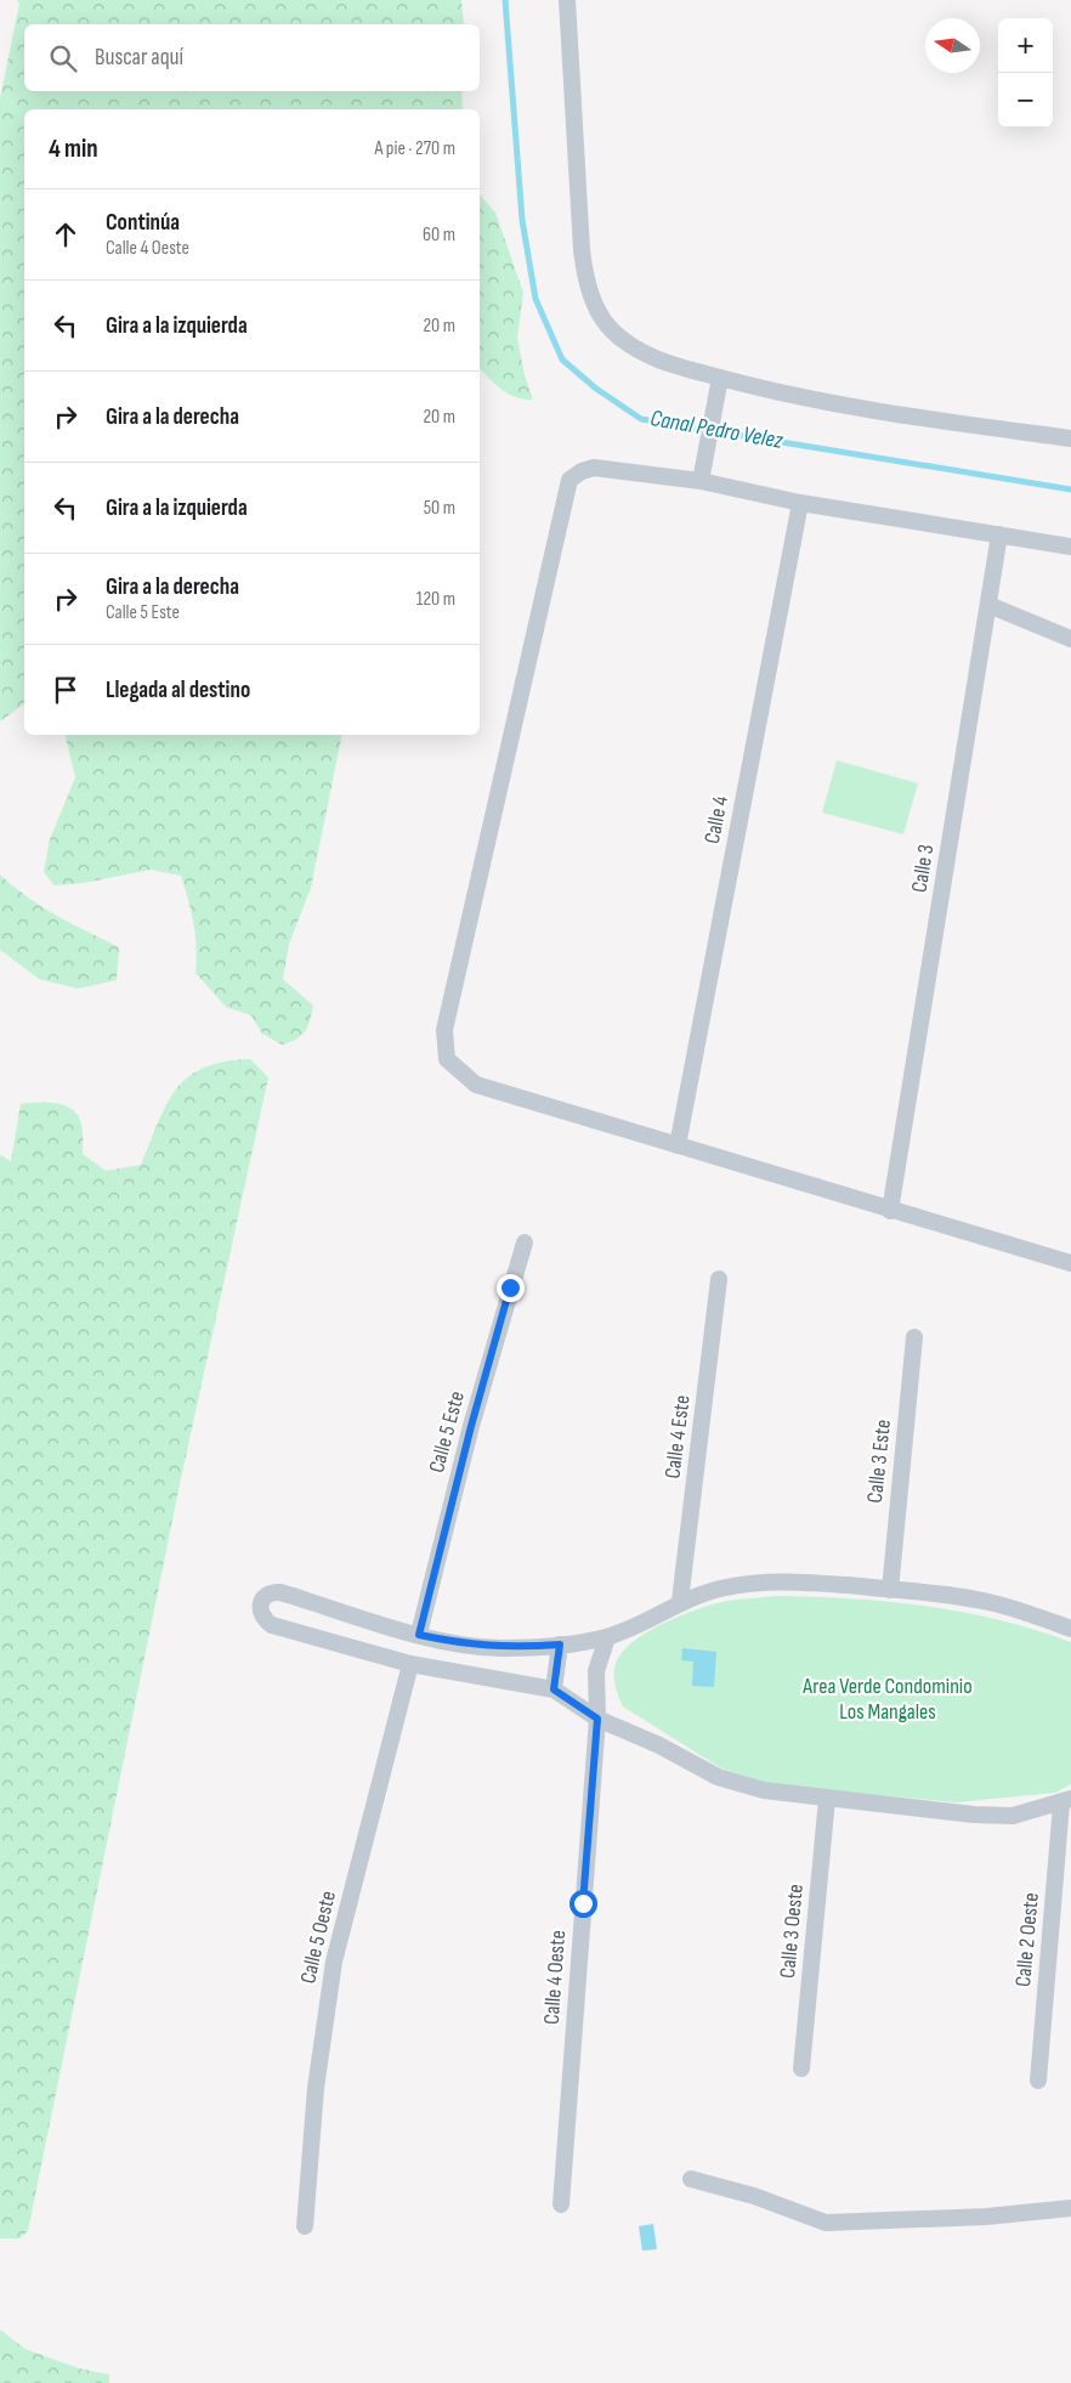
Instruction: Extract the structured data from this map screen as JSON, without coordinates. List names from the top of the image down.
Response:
{
  "streets": {
    "street": [
      "Calle 4",
      "Calle 3",
      "Calle 5 Este",
      "Calle 4 Este",
      "Calle 3 Este",
      "Calle 3 Oeste",
      "Calle 5 Oeste",
      "Calle 2 Oeste",
      "Calle 4 Oeste"
    ]
  },
  "water": ["Canal Pedro Velez"],
  "parks": ["Area Verde Condominio Los Mangales"],
  "north": "left",
  "page": {
    "map_buttons": ["+", "−"],
    "search": "Buscar aquí",
    "heading": ["4 min", "A pie · 270 m"],
    "list": [
      ["Continúa", "Calle 4 Oeste", "60 m"],
      ["Gira a la izquierda", "20 m"],
      ["Gira a la derecha", "20 m"],
      ["Gira a la izquierda", "50 m"],
      ["Gira a la derecha", "Calle 5 Este", "120 m"],
      "Llegada al destino"
    ]
  }
}
